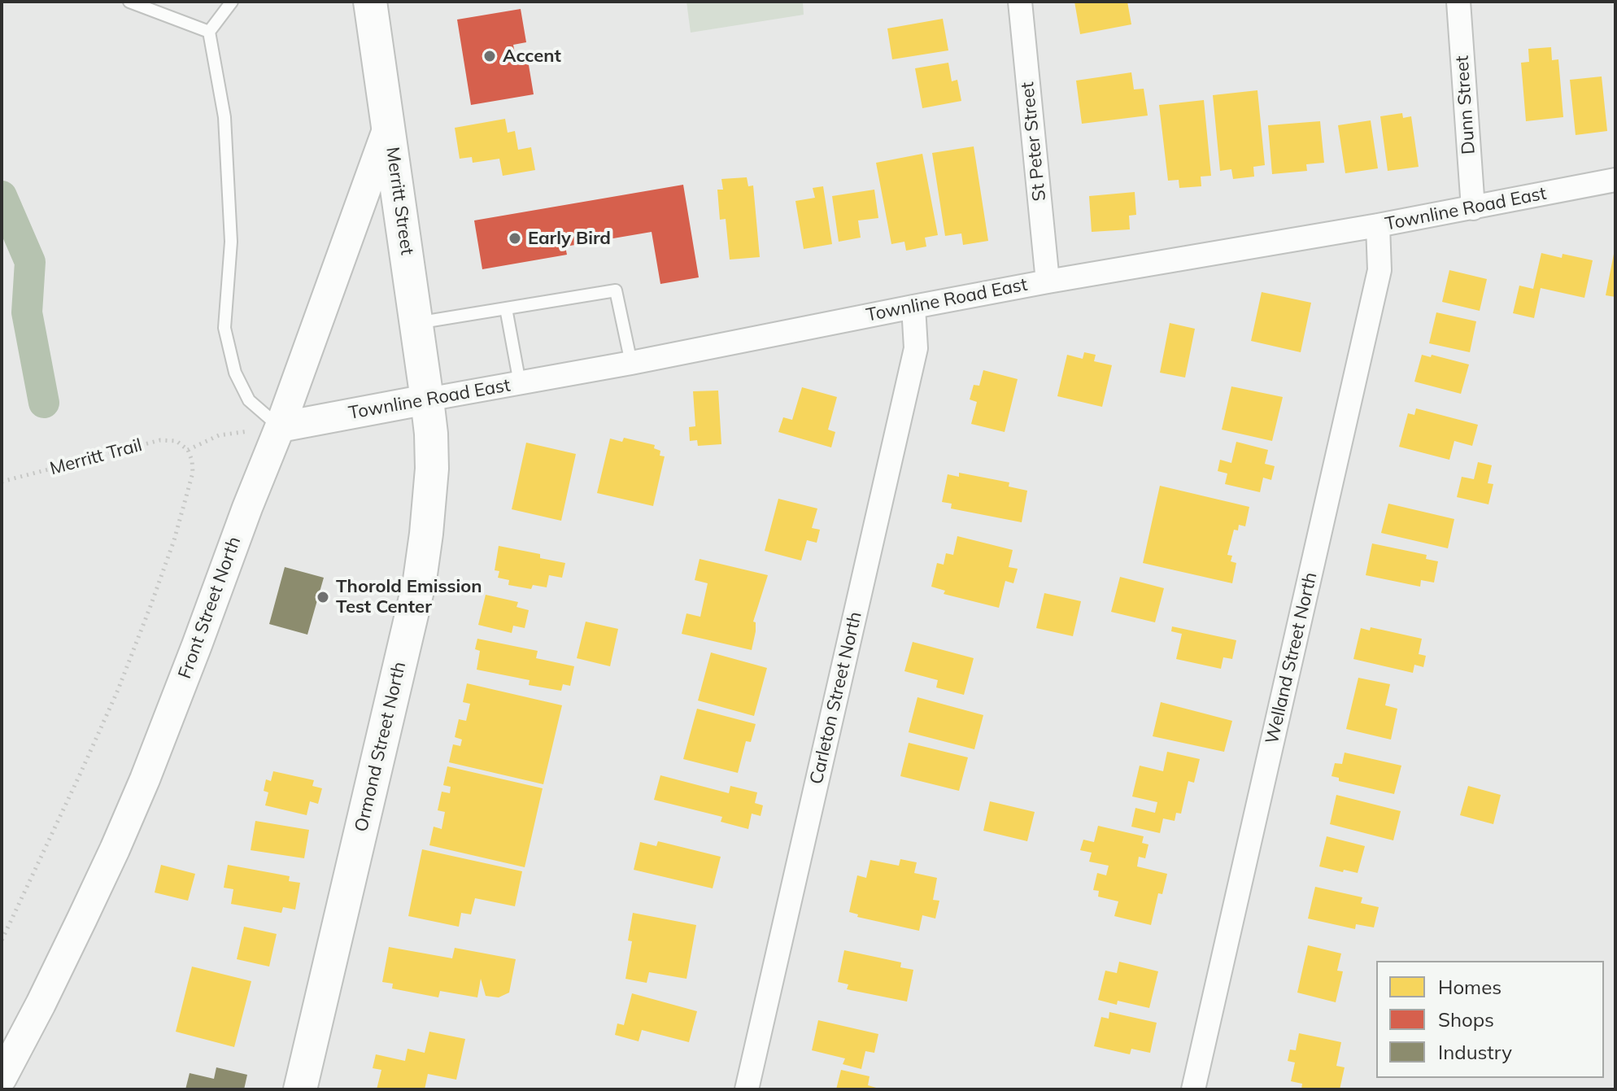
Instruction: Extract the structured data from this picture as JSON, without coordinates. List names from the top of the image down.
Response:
{
  "streets": {
    "main road": ["Merritt Street", "Ormond Street North"],
    "street": [
      "Dunn Street",
      "St Peter Street",
      "Townline Road East",
      "Front Street North",
      "Welland Street North",
      "Carleton Street North"
    ],
    "path": ["Merritt Trail"]
  },
  "crossings": [
    ["Dunn Street", "Townline Road East"],
    ["St Peter Street", "Townline Road East"],
    ["Merritt Street", "Townline Road East"],
    ["Merritt Street", "Front Street North"],
    ["Merritt Street", "Ormond Street North"],
    ["Townline Road East", "Front Street North"],
    ["Townline Road East", "Welland Street North"],
    ["Townline Road East", "Carleton Street North"],
    ["Townline Road East", "Ormond Street North"]
  ],
  "places": ["Accent", "Early Bird", "Thorold Emission Test Center"],
  "legend": ["Homes", "Shops", "Industry"]
}
